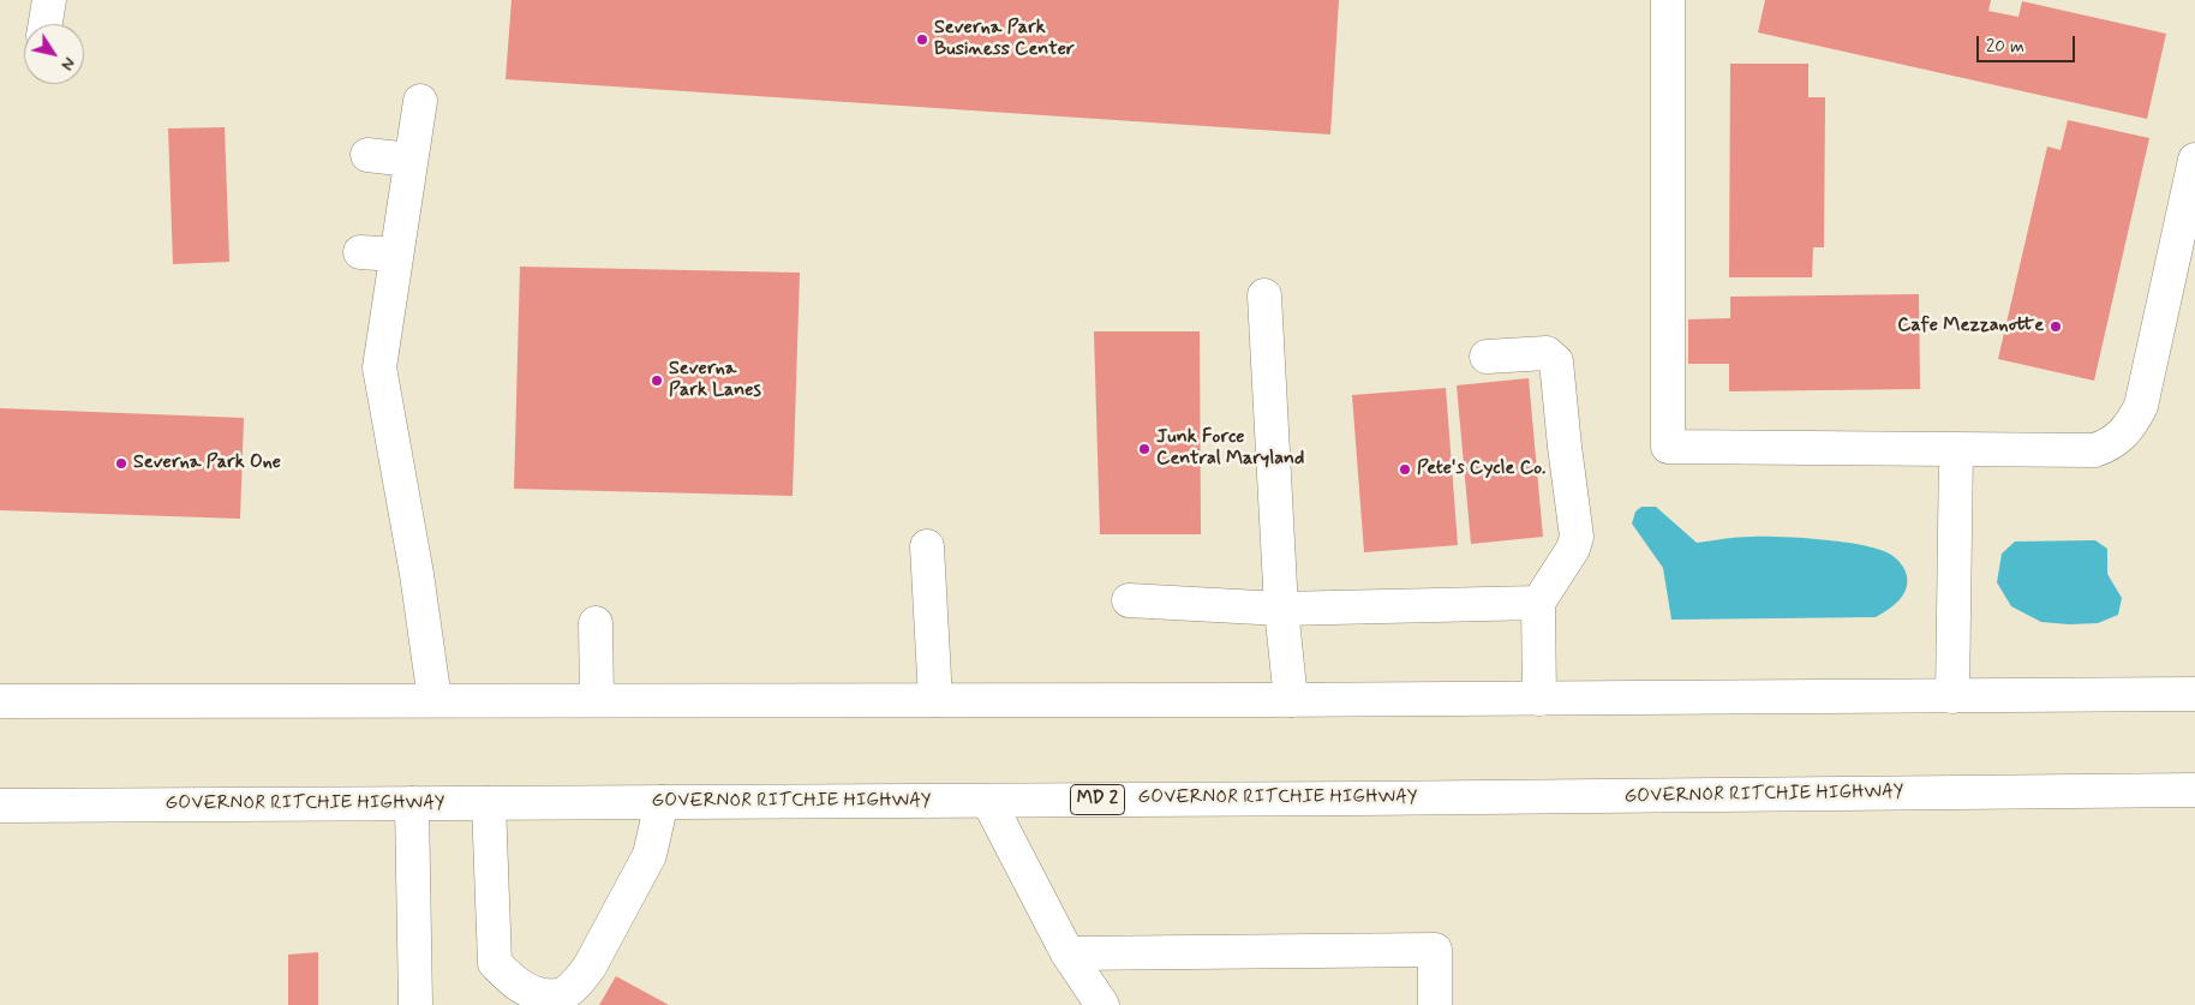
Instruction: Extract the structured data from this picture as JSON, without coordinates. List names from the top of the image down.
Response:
{
  "streets": {
    "main road": ["GOVERNOR RITCHIE HIGHWAY", "MD 2"]
  },
  "places": [
    "Severna Park Business Center",
    "Cafe Mezzanotte",
    "Severna Park Lanes",
    "Junk Force Central Maryland",
    "Severna Park One",
    "Pete's Cycle Co."
  ],
  "scale_bar": "20 m",
  "north": "bottom right"
}
